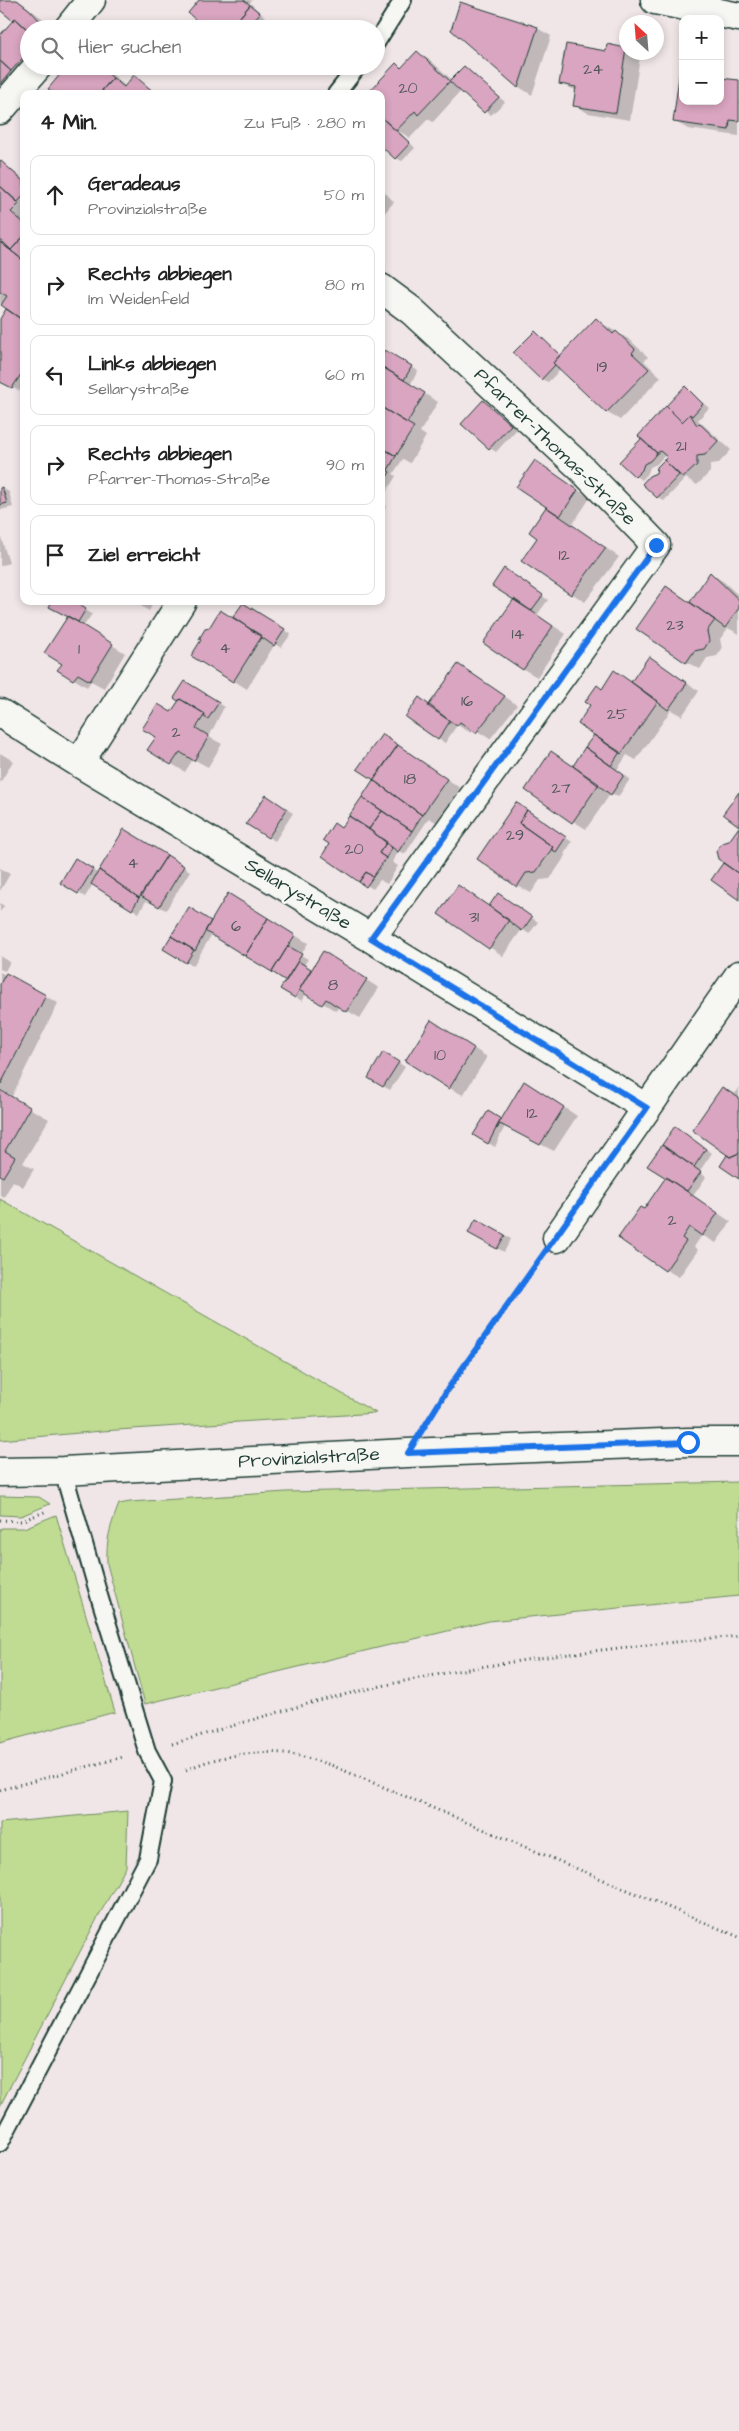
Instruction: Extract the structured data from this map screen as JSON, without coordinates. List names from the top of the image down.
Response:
{
  "streets": {
    "street": ["Pfarrer-Thomas-Straße", "Sellarystraße", "Provinzialstraße"]
  },
  "crossings": [
    ["Pfarrer-Thomas-Straße", "Sellarystraße"]
  ],
  "house_numbers": [
    "24",
    "20",
    "19",
    "21",
    "12",
    "23",
    "14",
    "4",
    "1",
    "16",
    "25",
    "2",
    "18",
    "27",
    "29",
    "20",
    "4",
    "31",
    "6",
    "8",
    "10",
    "12",
    "2"
  ],
  "north": "top left",
  "page": {
    "map_buttons": ["+", "−"],
    "search": "Hier suchen",
    "heading": ["4 Min.", "Zu Fuß · 280 m"],
    "list": [
      ["Geradeaus", "Provinzialstraße", "50 m"],
      ["Rechts abbiegen", "Im Weidenfeld", "80 m"],
      ["Links abbiegen", "Sellarystraße", "60 m"],
      ["Rechts abbiegen", "Pfarrer-Thomas-Straße", "90 m"],
      "Ziel erreicht"
    ]
  }
}
